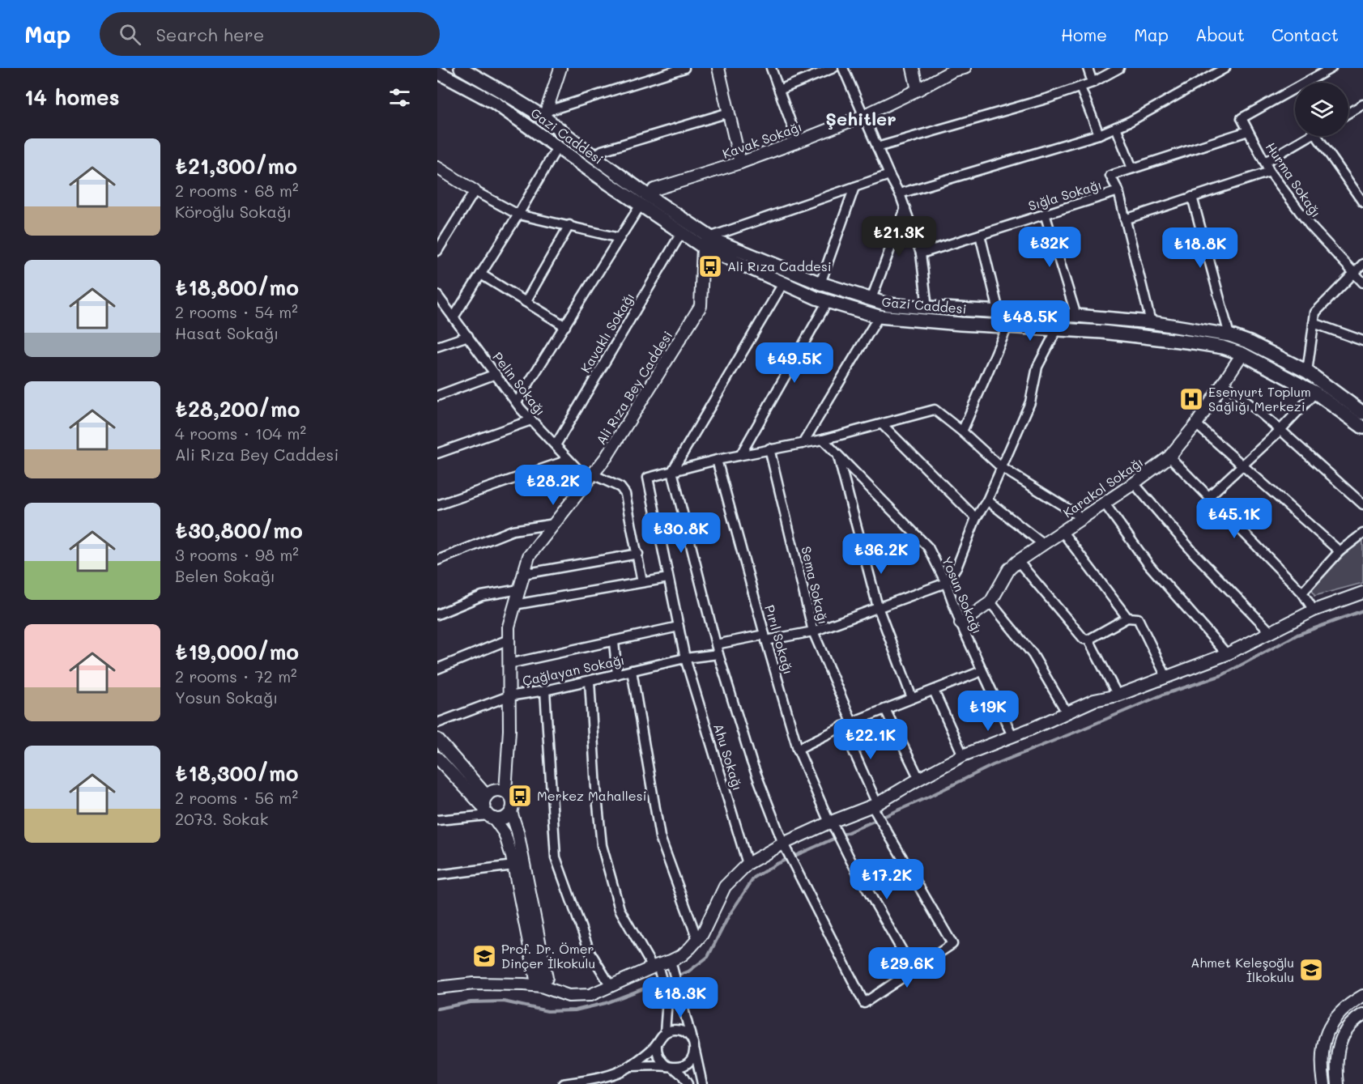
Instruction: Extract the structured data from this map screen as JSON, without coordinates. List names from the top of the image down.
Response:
{
  "streets": {
    "main road": ["Gazi Caddesi"],
    "street": [
      "Kavak Sokağı",
      "Hurma Sokağı",
      "Sığla Sokağı",
      "Kavaklı Sokağı",
      "Pelin Sokağı",
      "Ali Rıza Bey Caddesi",
      "Karakol Sokağı",
      "Sema Sokağı",
      "Yosun Sokağı",
      "Pırıl Sokağı",
      "Çağlayan Sokağı",
      "Ahu Sokağı"
    ]
  },
  "crossings": [
    ["Gazi Caddesi", "Kavak Sokağı"],
    ["Gazi Caddesi", "Kavaklı Sokağı"],
    ["Gazi Caddesi", "Ali Rıza Bey Caddesi"],
    ["Gazi Caddesi", "Karakol Sokağı"],
    ["Hurma Sokağı", "Sığla Sokağı"],
    ["Kavaklı Sokağı", "Pelin Sokağı"],
    ["Pelin Sokağı", "Ali Rıza Bey Caddesi"],
    ["Ali Rıza Bey Caddesi", "Çağlayan Sokağı"],
    ["Karakol Sokağı", "Yosun Sokağı"],
    ["Çağlayan Sokağı", "Ahu Sokağı"]
  ],
  "districts": ["Şehitler"],
  "places": {
    "bus stop": ["Ali Rıza Caddesi", "Merkez Mahallesi"],
    "hospital": ["Esenyurt Toplum Sağlığı Merkezi"],
    "school or university": ["Prof. Dr. Ömer Dinçer İlkokulu", "Ahmet Keleşoğlu İlkokulu"]
  },
  "page": {
    "header": "Map",
    "search": "Search here",
    "nav": [
      "Home",
      "Map",
      "About",
      "Contact"
    ],
    "heading": "14 homes",
    "list": [
      {
        "name": "₺21,300/mo",
        "note": "2 rooms · 68 m² · Köroğlu Sokağı"
      },
      {
        "name": "₺18,800/mo",
        "note": "2 rooms · 54 m² · Hasat Sokağı"
      },
      {
        "name": "₺28,200/mo",
        "note": "4 rooms · 104 m² · Ali Rıza Bey Caddesi"
      },
      {
        "name": "₺30,800/mo",
        "note": "3 rooms · 98 m² · Belen Sokağı"
      },
      {
        "name": "₺19,000/mo",
        "note": "2 rooms · 72 m² · Yosun Sokağı"
      },
      {
        "name": "₺18,300/mo",
        "note": "2 rooms · 56 m² · 2073. Sokak"
      }
    ],
    "price": [
      "₺21.3K",
      "₺32K",
      "₺18.8K",
      "₺48.5K",
      "₺49.5K",
      "₺28.2K",
      "₺45.1K",
      "₺30.8K",
      "₺36.2K",
      "₺19K",
      "₺22.1K",
      "₺17.2K",
      "₺29.6K",
      "₺18.3K"
    ]
  }
}
